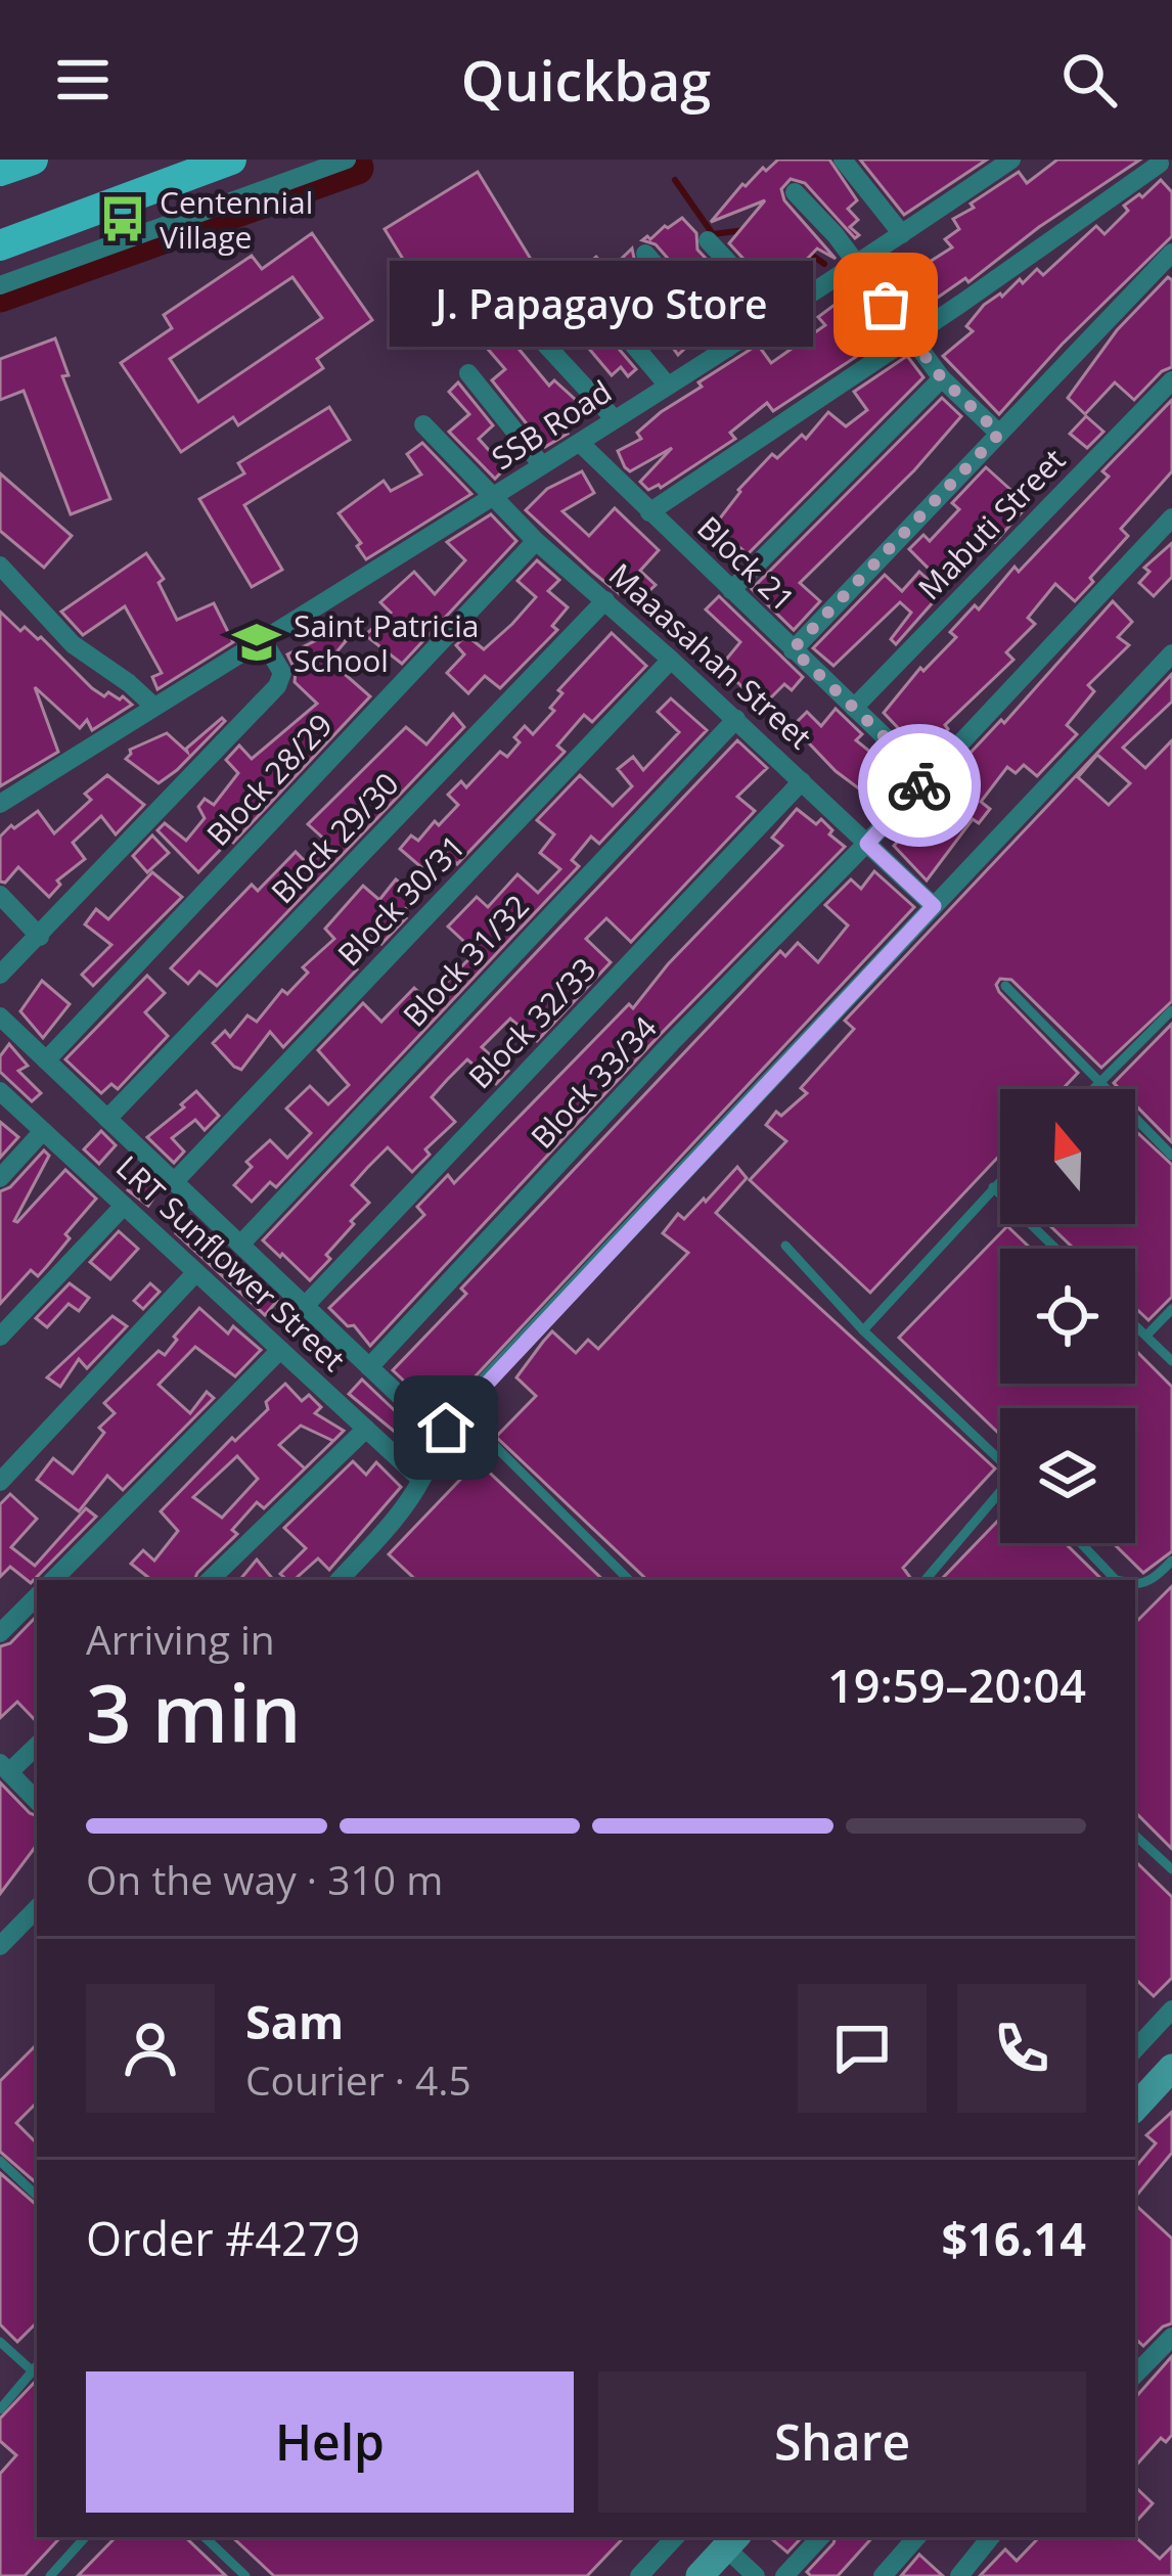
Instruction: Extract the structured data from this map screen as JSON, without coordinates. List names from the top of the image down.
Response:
{
  "streets": {
    "street": [
      "SSB Road",
      "Mabuti Street",
      "Block 21",
      "Maaasahan Street",
      "Block 28/29",
      "Block 29/30",
      "Block 30/31",
      "Block 31/32",
      "Block 32/33",
      "Block 33/34",
      "LRT Sunflower Street"
    ]
  },
  "crossings": [
    ["SSB Road", "Block 21"],
    ["SSB Road", "Maaasahan Street"],
    ["Mabuti Street", "Block 21"],
    ["Maaasahan Street", "Block 28/29"],
    ["Maaasahan Street", "Block 29/30"],
    ["Maaasahan Street", "Block 30/31"],
    ["Maaasahan Street", "Block 31/32"],
    ["Maaasahan Street", "Block 32/33"],
    ["Maaasahan Street", "Block 33/34"]
  ],
  "places": {
    "bus stop": ["Centennial Village"],
    "other": ["J. Papagayo Store"],
    "school or university": ["Saint Patricia School"]
  },
  "north": "top",
  "page": {
    "header": "Quickbag",
    "bubble": "J. Papagayo Store",
    "heading": ["3 min", "Arriving in", "19:59–20:04"],
    "panel": [
      "Sam",
      "Courier · 4.5",
      "Order #4279",
      "$16.14"
    ],
    "bar": "On the way · 310 m",
    "buttons": ["Help", "Share"]
  }
}
